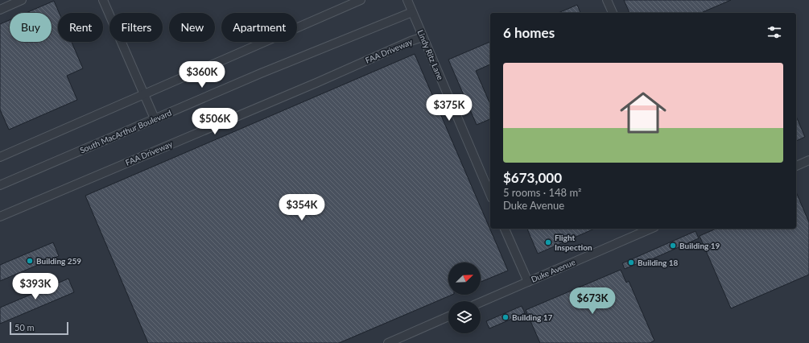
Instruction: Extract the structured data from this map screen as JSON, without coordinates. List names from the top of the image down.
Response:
{
  "streets": {
    "street": [
      "FAA Driveway",
      "Lindy Ritz Lane",
      "South MacArthur Boulevard",
      "Duke Avenue"
    ]
  },
  "crossings": [
    ["FAA Driveway", "Lindy Ritz Lane"],
    ["Lindy Ritz Lane", "South MacArthur Boulevard"]
  ],
  "places": [
    "Flight Inspection",
    "Building 19",
    "Building 259",
    "Building 18",
    "Building 17"
  ],
  "scale_bar": "50 m",
  "north": "top right",
  "page": {
    "chip": [
      "Buy",
      "Rent",
      "Filters",
      "New",
      "Apartment"
    ],
    "heading": "6 homes",
    "list": [
      {
        "name": "$673,000",
        "note": "5 rooms · 148 m² · Duke Avenue"
      }
    ],
    "price": [
      "$360K",
      "$375K",
      "$506K",
      "$354K",
      "$393K",
      "$673K"
    ],
    "scale": "50 m"
  }
}
